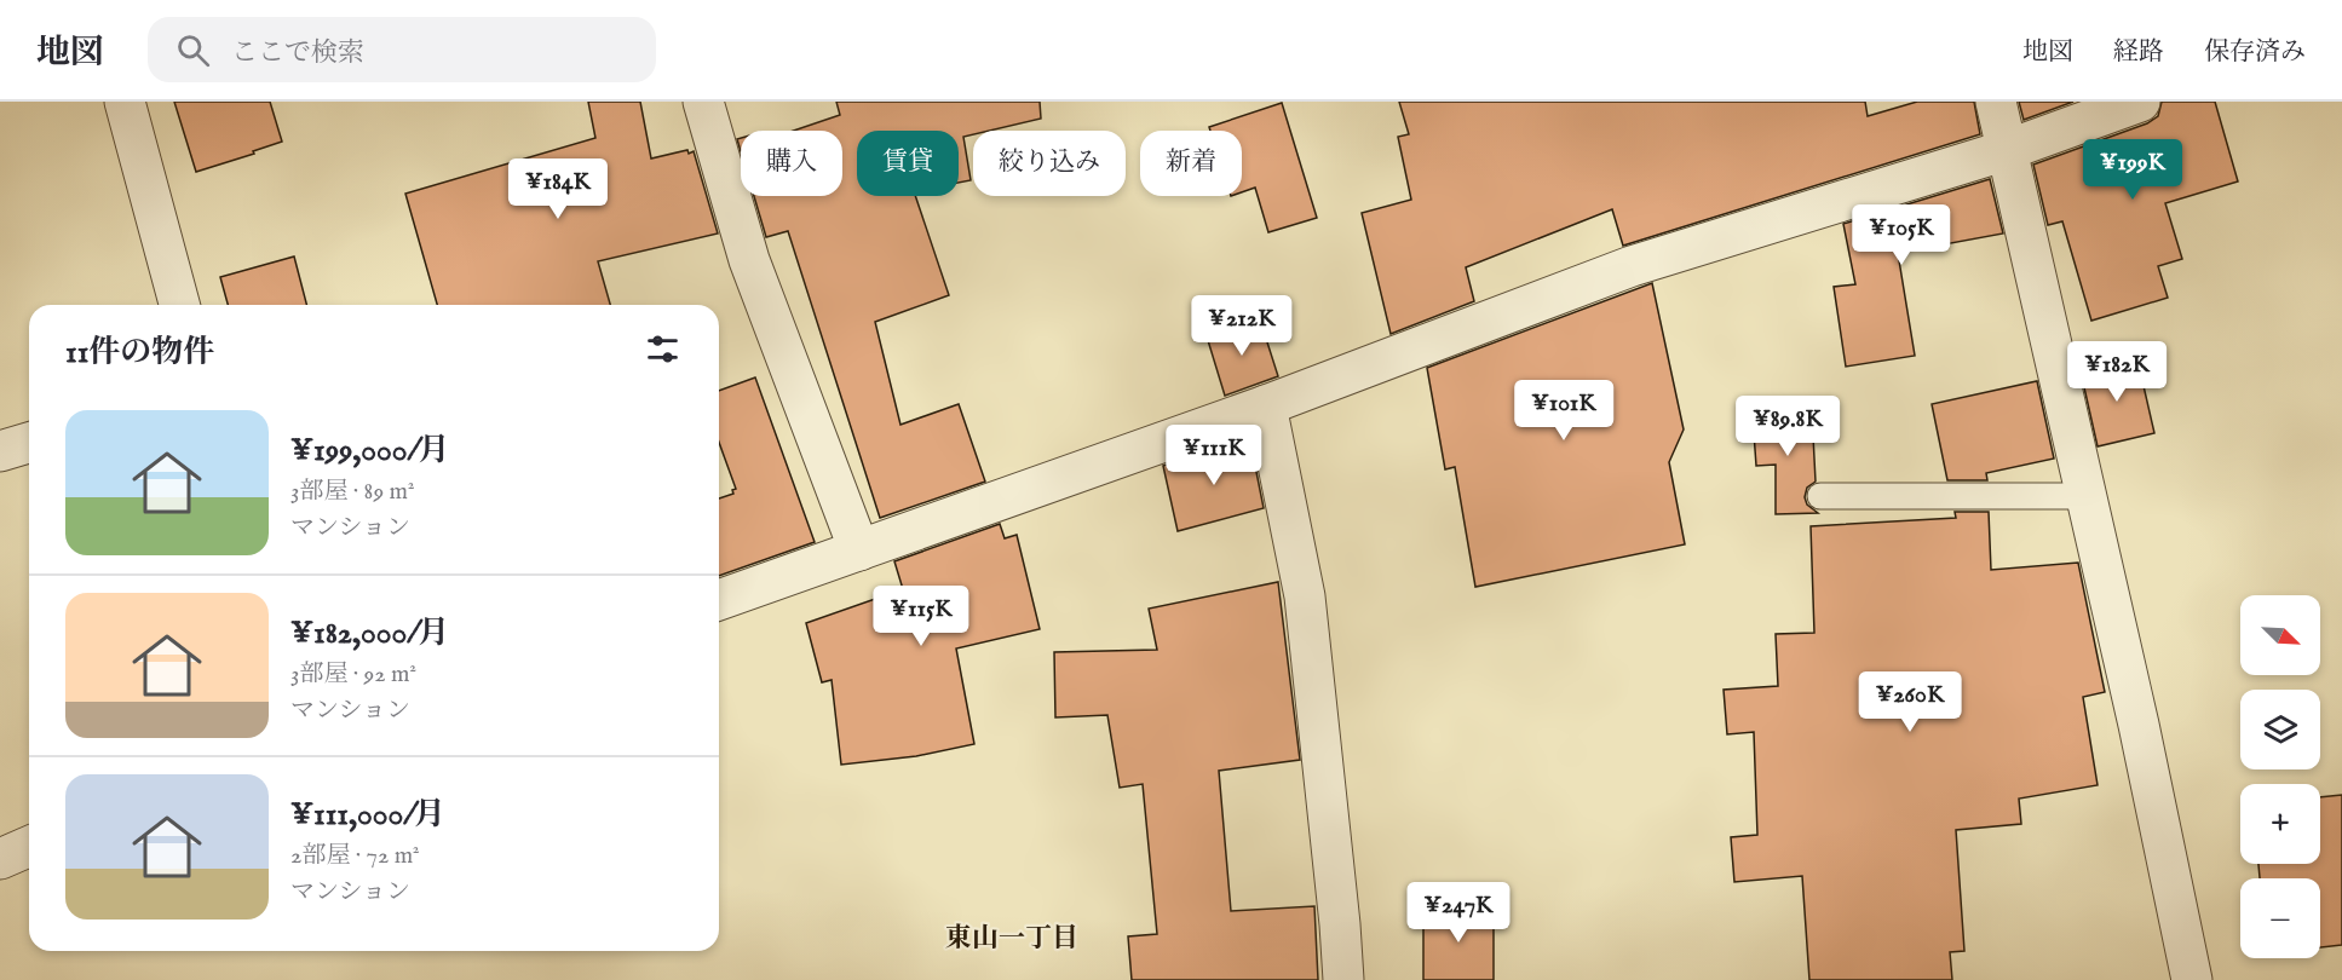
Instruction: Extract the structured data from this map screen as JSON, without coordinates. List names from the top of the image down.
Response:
{
  "districts": ["東山一丁目"],
  "north": "bottom right",
  "page": {
    "header": "地図",
    "search": "ここで検索",
    "nav": ["地図", "経路", "保存済み"],
    "chip": [
      "購入",
      "賃貸",
      "絞り込み",
      "新着"
    ],
    "price": [
      "¥199K",
      "¥184K",
      "¥105K",
      "¥212K",
      "¥182K",
      "¥101K",
      "¥89.8K",
      "¥111K",
      "¥115K",
      "¥260K",
      "¥247K"
    ],
    "heading": "11件の物件",
    "list": [
      {
        "name": "¥199,000/月",
        "note": "3部屋 · 89 m² · マンション"
      },
      {
        "name": "¥182,000/月",
        "note": "3部屋 · 92 m² · マンション"
      },
      {
        "name": "¥111,000/月",
        "note": "2部屋 · 72 m² · マンション"
      }
    ],
    "map_buttons": ["+", "−"]
  }
}
